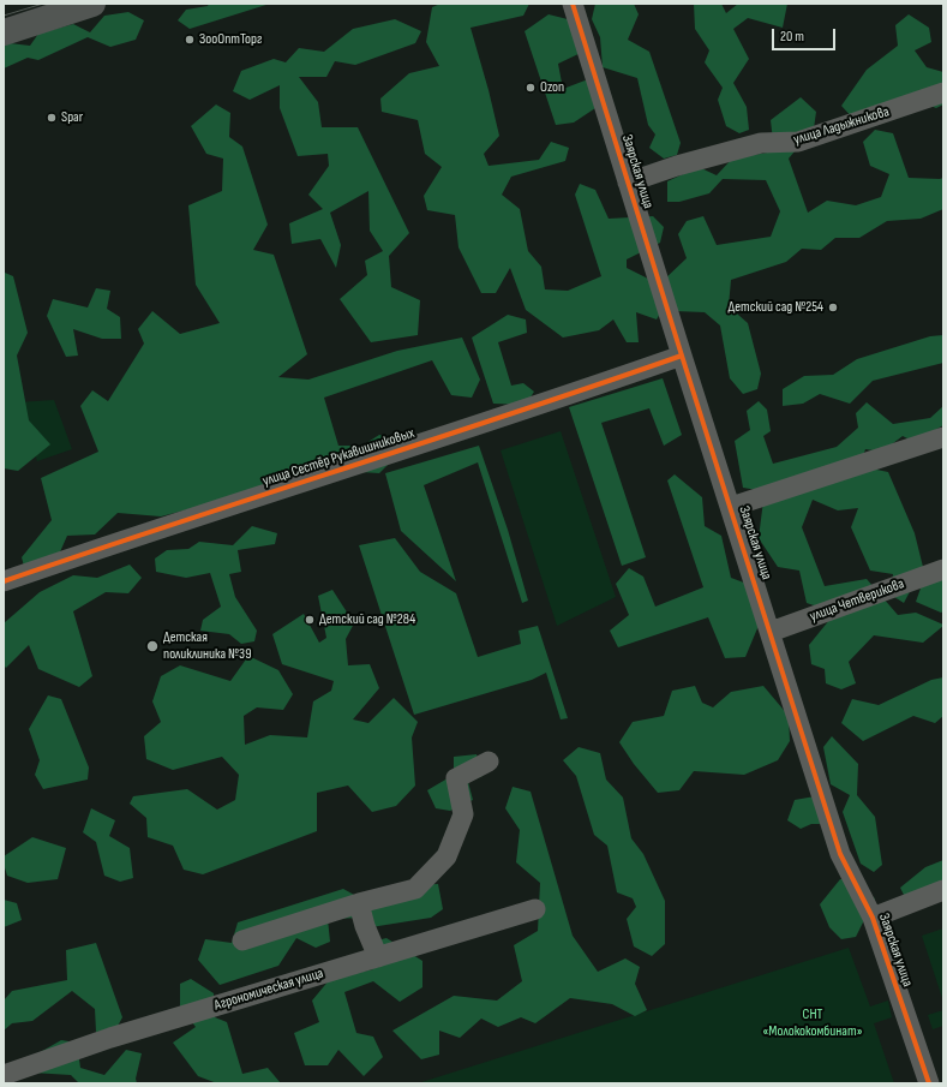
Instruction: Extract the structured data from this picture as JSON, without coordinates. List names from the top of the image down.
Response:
{
  "streets": {
    "street": [
      "улица Ладыжникова",
      "Заярская улица",
      "улица Сестёр Рукавишниковых",
      "улица Четверикова",
      "Агрономическая улица"
    ]
  },
  "crossings": [
    ["улица Ладыжникова", "Заярская улица"],
    ["Заярская улица", "улица Сестёр Рукавишниковых"],
    ["Заярская улица", "улица Четверикова"]
  ],
  "parks": ["СНТ «Молококомбинат»"],
  "places": [
    "ЗооОптТорг",
    "Ozon",
    "Spar",
    "Детский сад №254",
    "Детский сад №284",
    "Детская поликлиника №39"
  ],
  "scale_bar": "20 m"
}
